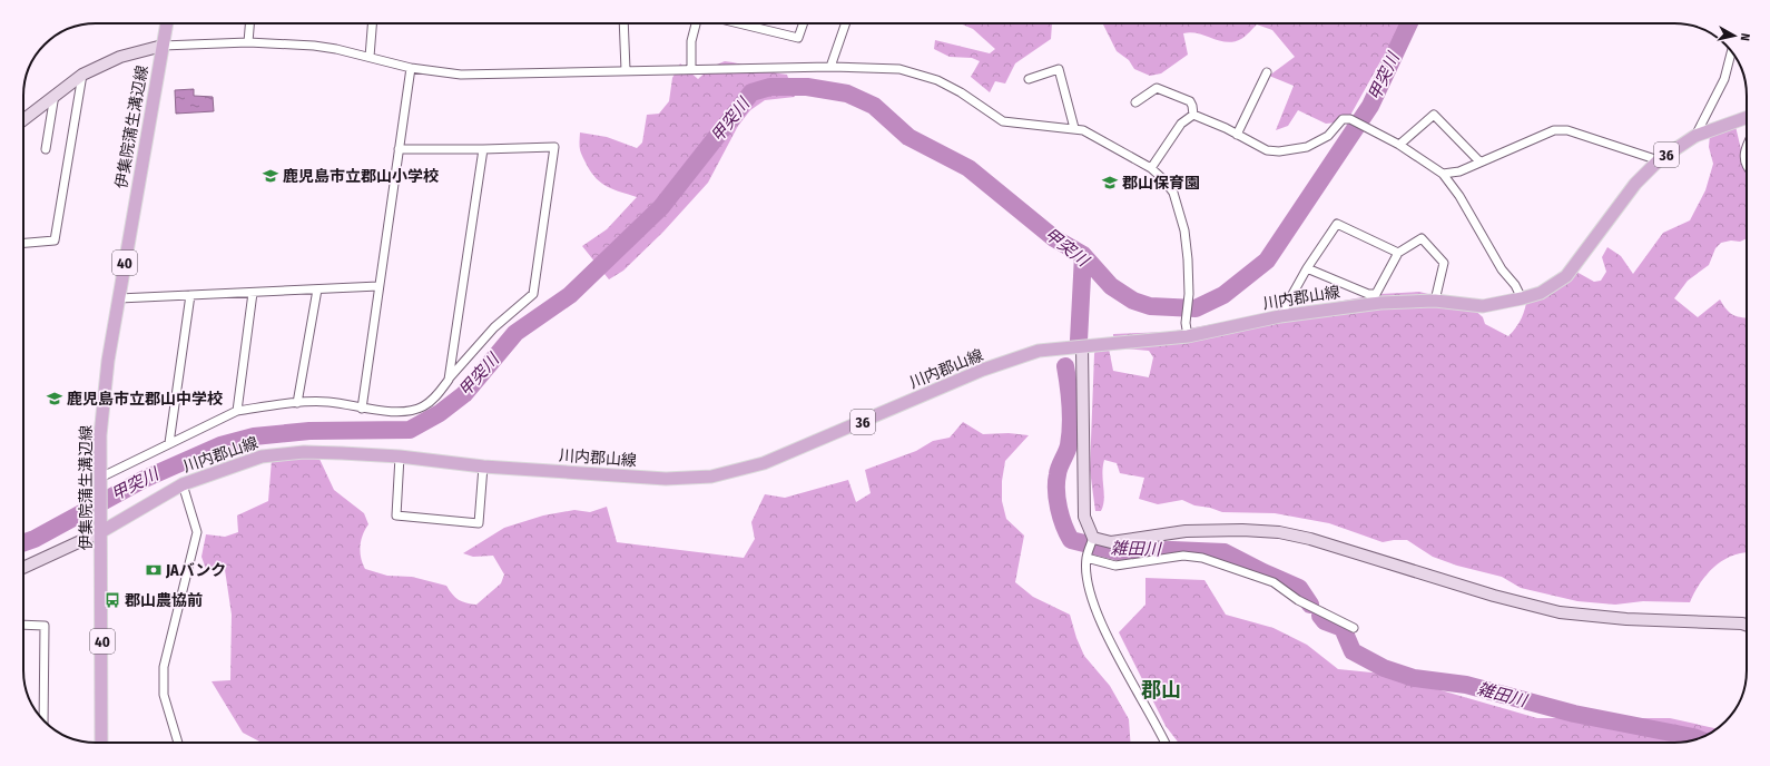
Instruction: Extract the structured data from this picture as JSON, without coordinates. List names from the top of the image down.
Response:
{
  "streets": {
    "main road": [
      "伊集院蒲生溝辺線",
      "36",
      "40",
      "川内郡山線"
    ]
  },
  "crossings": [
    ["伊集院蒲生溝辺線", "川内郡山線"]
  ],
  "districts": ["郡山"],
  "water": ["甲突川", "雑田川"],
  "places": {
    "school or university": ["鹿児島市立郡山小学校", "郡山保育園", "鹿児島市立郡山中学校"],
    "bank": ["JAバンク"],
    "bus stop": ["郡山農協前"]
  },
  "north": "right"
}
